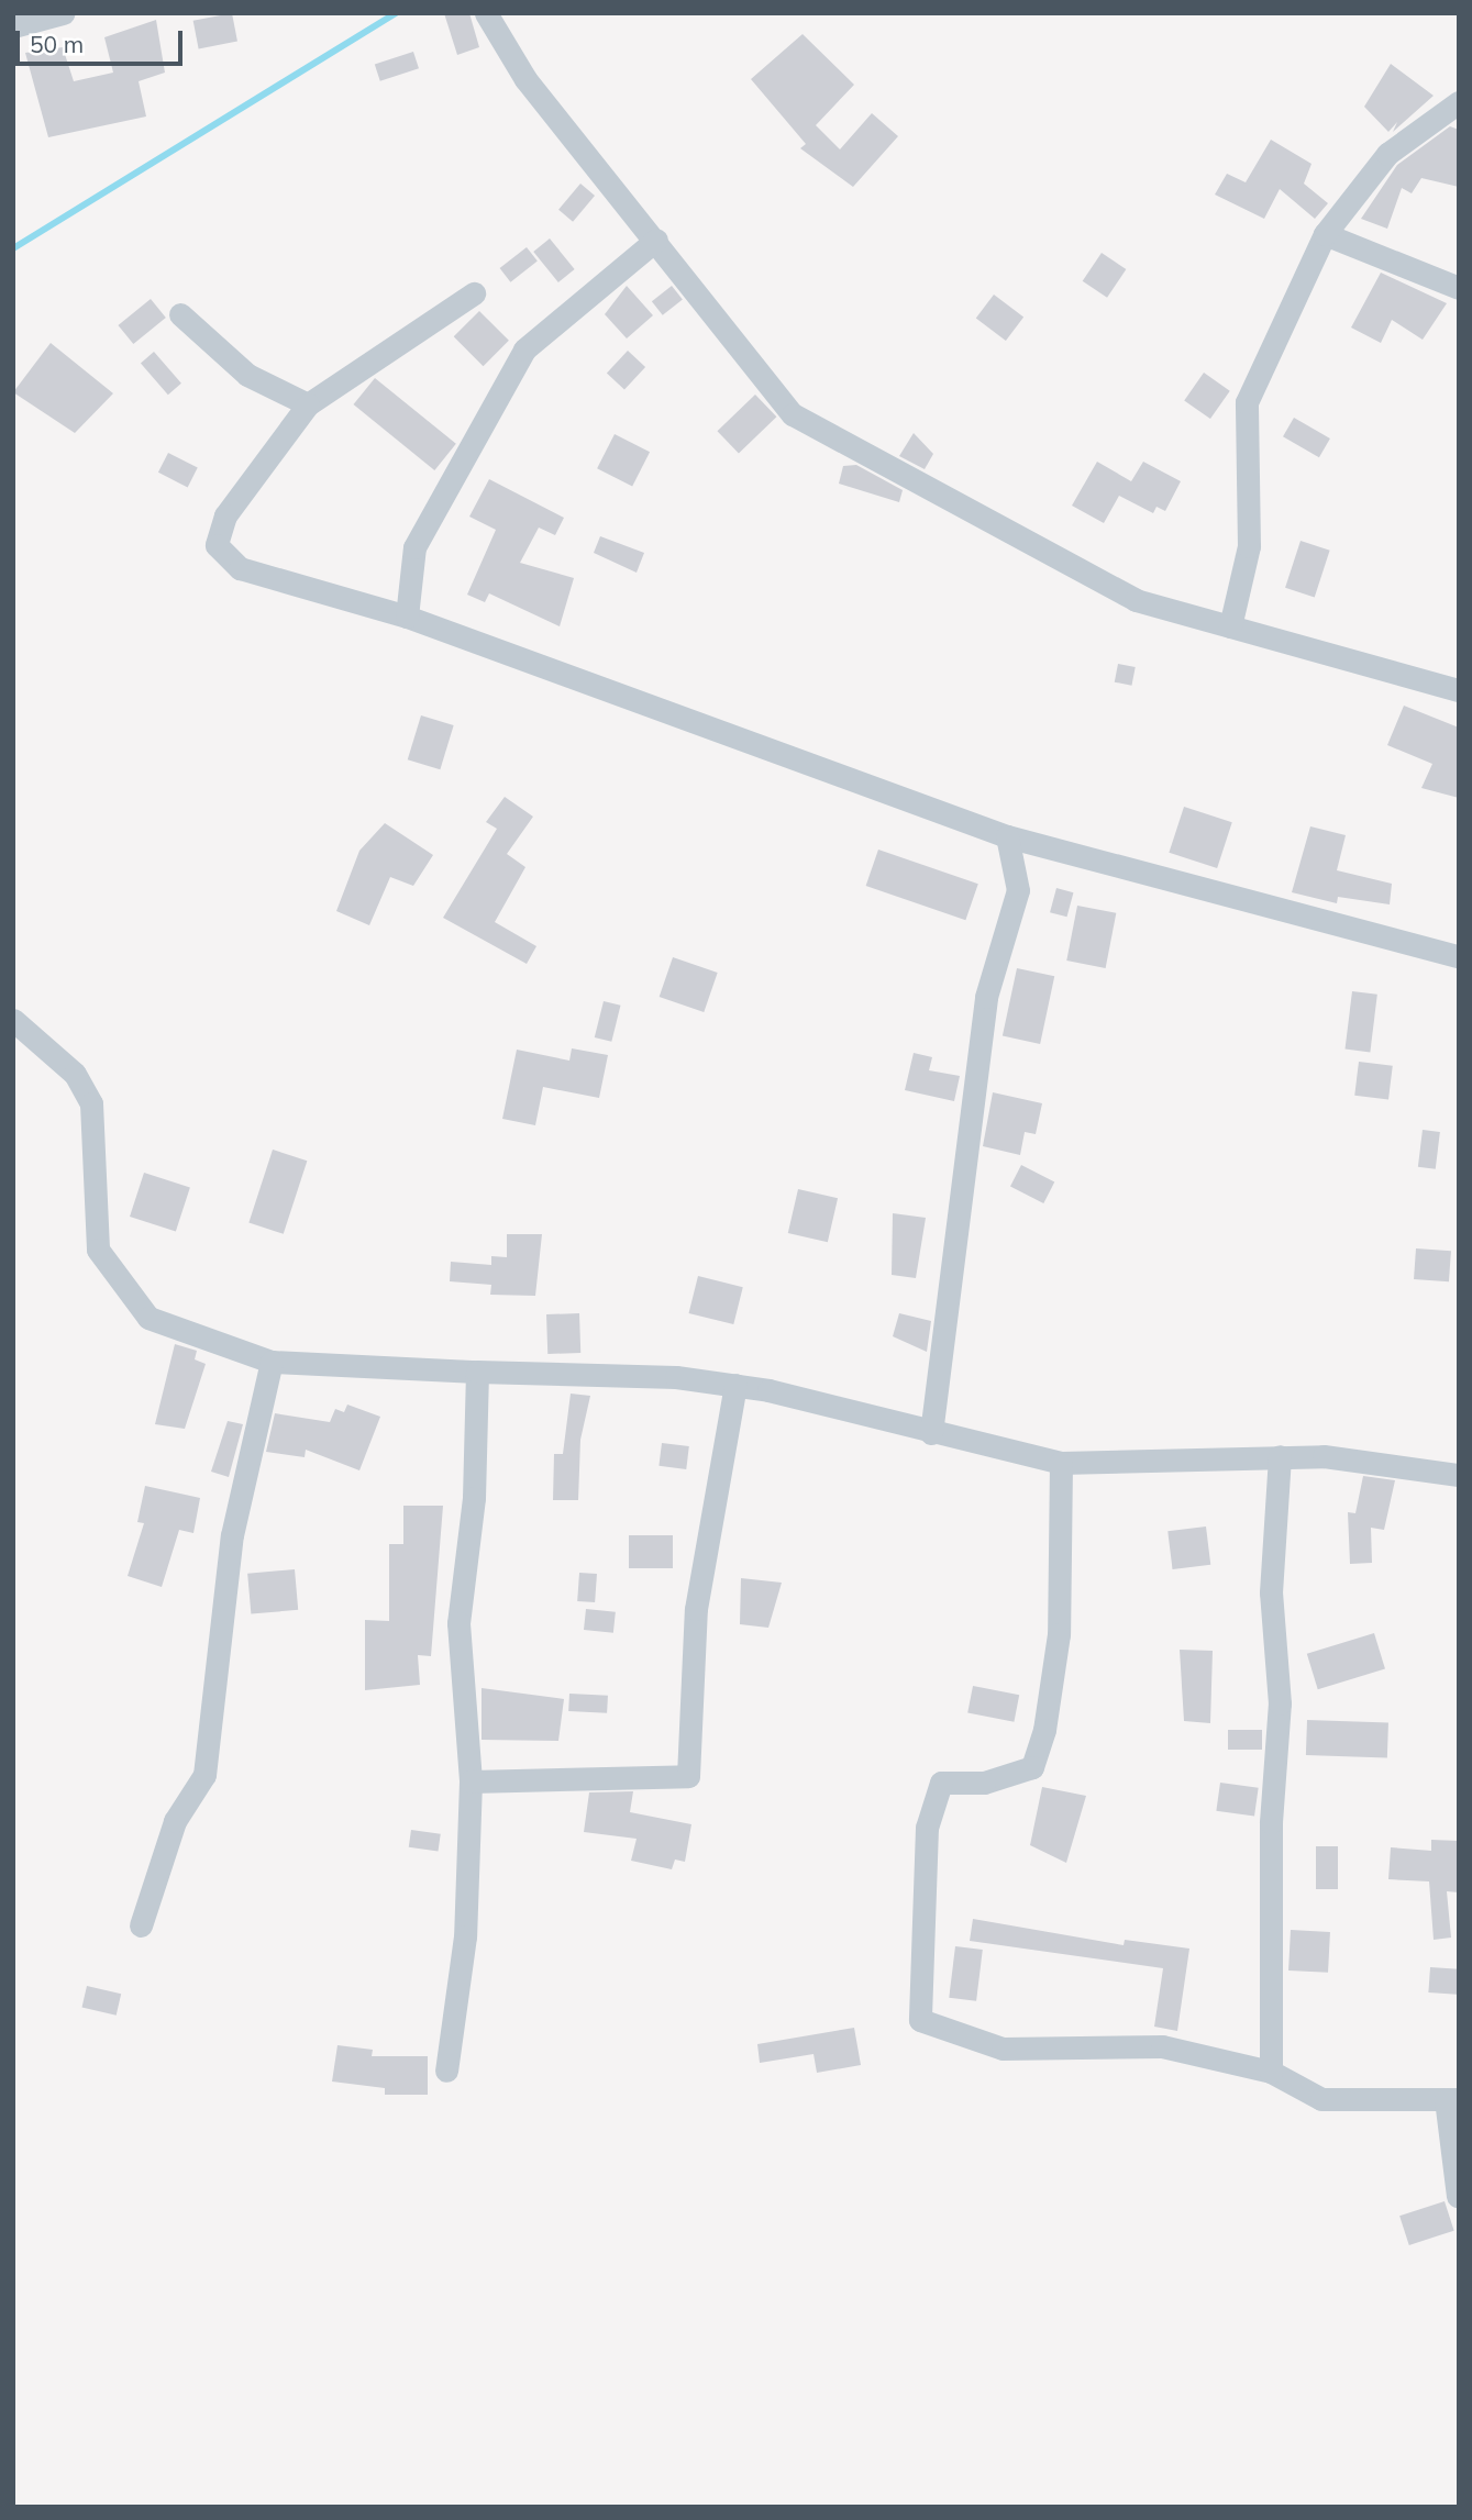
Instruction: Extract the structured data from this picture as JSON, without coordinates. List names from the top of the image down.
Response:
{
  "scale_bar": "50 m"
}
